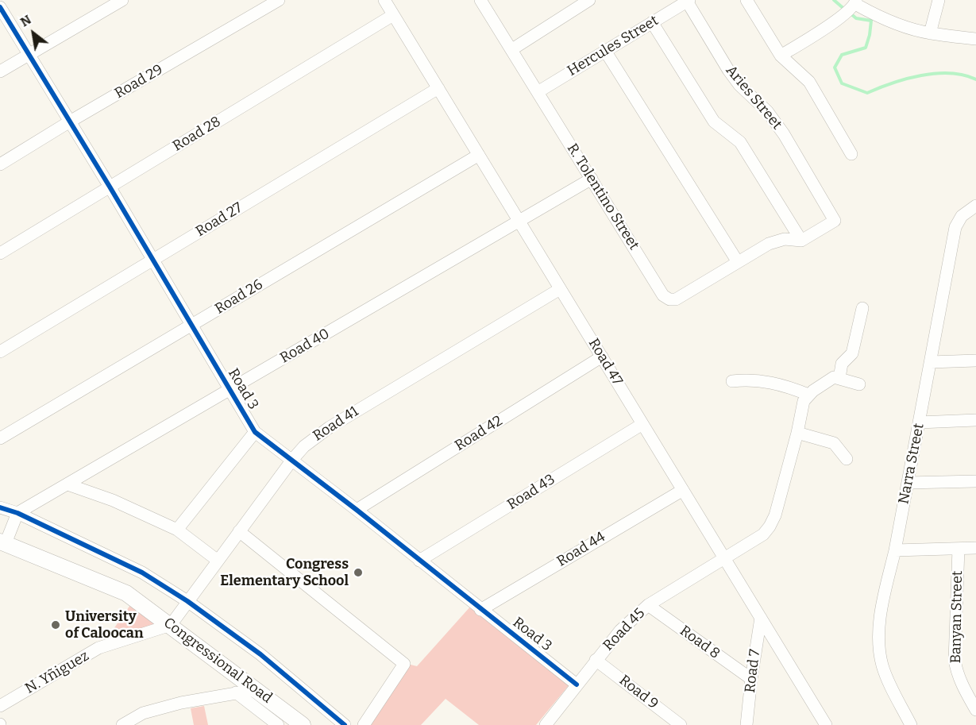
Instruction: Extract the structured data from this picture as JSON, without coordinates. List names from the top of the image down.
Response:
{
  "streets": {
    "main road": ["Congressional Road"],
    "street": [
      "Hercules Street",
      "Road 29",
      "Aries Street",
      "Road 28",
      "R. Tolentino Street",
      "Road 27",
      "Road 26",
      "Road 40",
      "Road 47",
      "Road 3",
      "Road 41",
      "Road 42",
      "Narra Street",
      "Road 43",
      "Road 44",
      "Banyan Street",
      "Road 45",
      "Road 8",
      "Road 7",
      "N. Yñiguez",
      "Road 9"
    ]
  },
  "crossings": [
    ["Hercules Street", "Aries Street"],
    ["Hercules Street", "R. Tolentino Street"],
    ["Road 29", "Road 3"],
    ["Road 28", "Road 47"],
    ["Road 28", "Road 3"],
    ["R. Tolentino Street", "Road 40"],
    ["Road 27", "Road 47"],
    ["Road 27", "Road 3"],
    ["Road 26", "Road 47"],
    ["Road 26", "Road 3"],
    ["Road 40", "Road 47"],
    ["Road 40", "Road 3"],
    ["Road 47", "Road 41"],
    ["Road 47", "Road 42"],
    ["Road 47", "Road 43"],
    ["Road 47", "Road 44"],
    ["Road 47", "Road 45"],
    ["Road 47", "Road 7"],
    ["Road 3", "Road 41"],
    ["Road 3", "Road 42"],
    ["Road 3", "Road 43"],
    ["Road 3", "Road 44"],
    ["Road 3", "Road 45"],
    ["Road 41", "Congressional Road"],
    ["Road 41", "N. Yñiguez"],
    ["Road 45", "Road 8"],
    ["Road 45", "Road 9"],
    ["Road 8", "Road 7"],
    ["Congressional Road", "N. Yñiguez"]
  ],
  "places": ["Congress Elementary School", "University of Caloocan"],
  "north": "top left"
}
